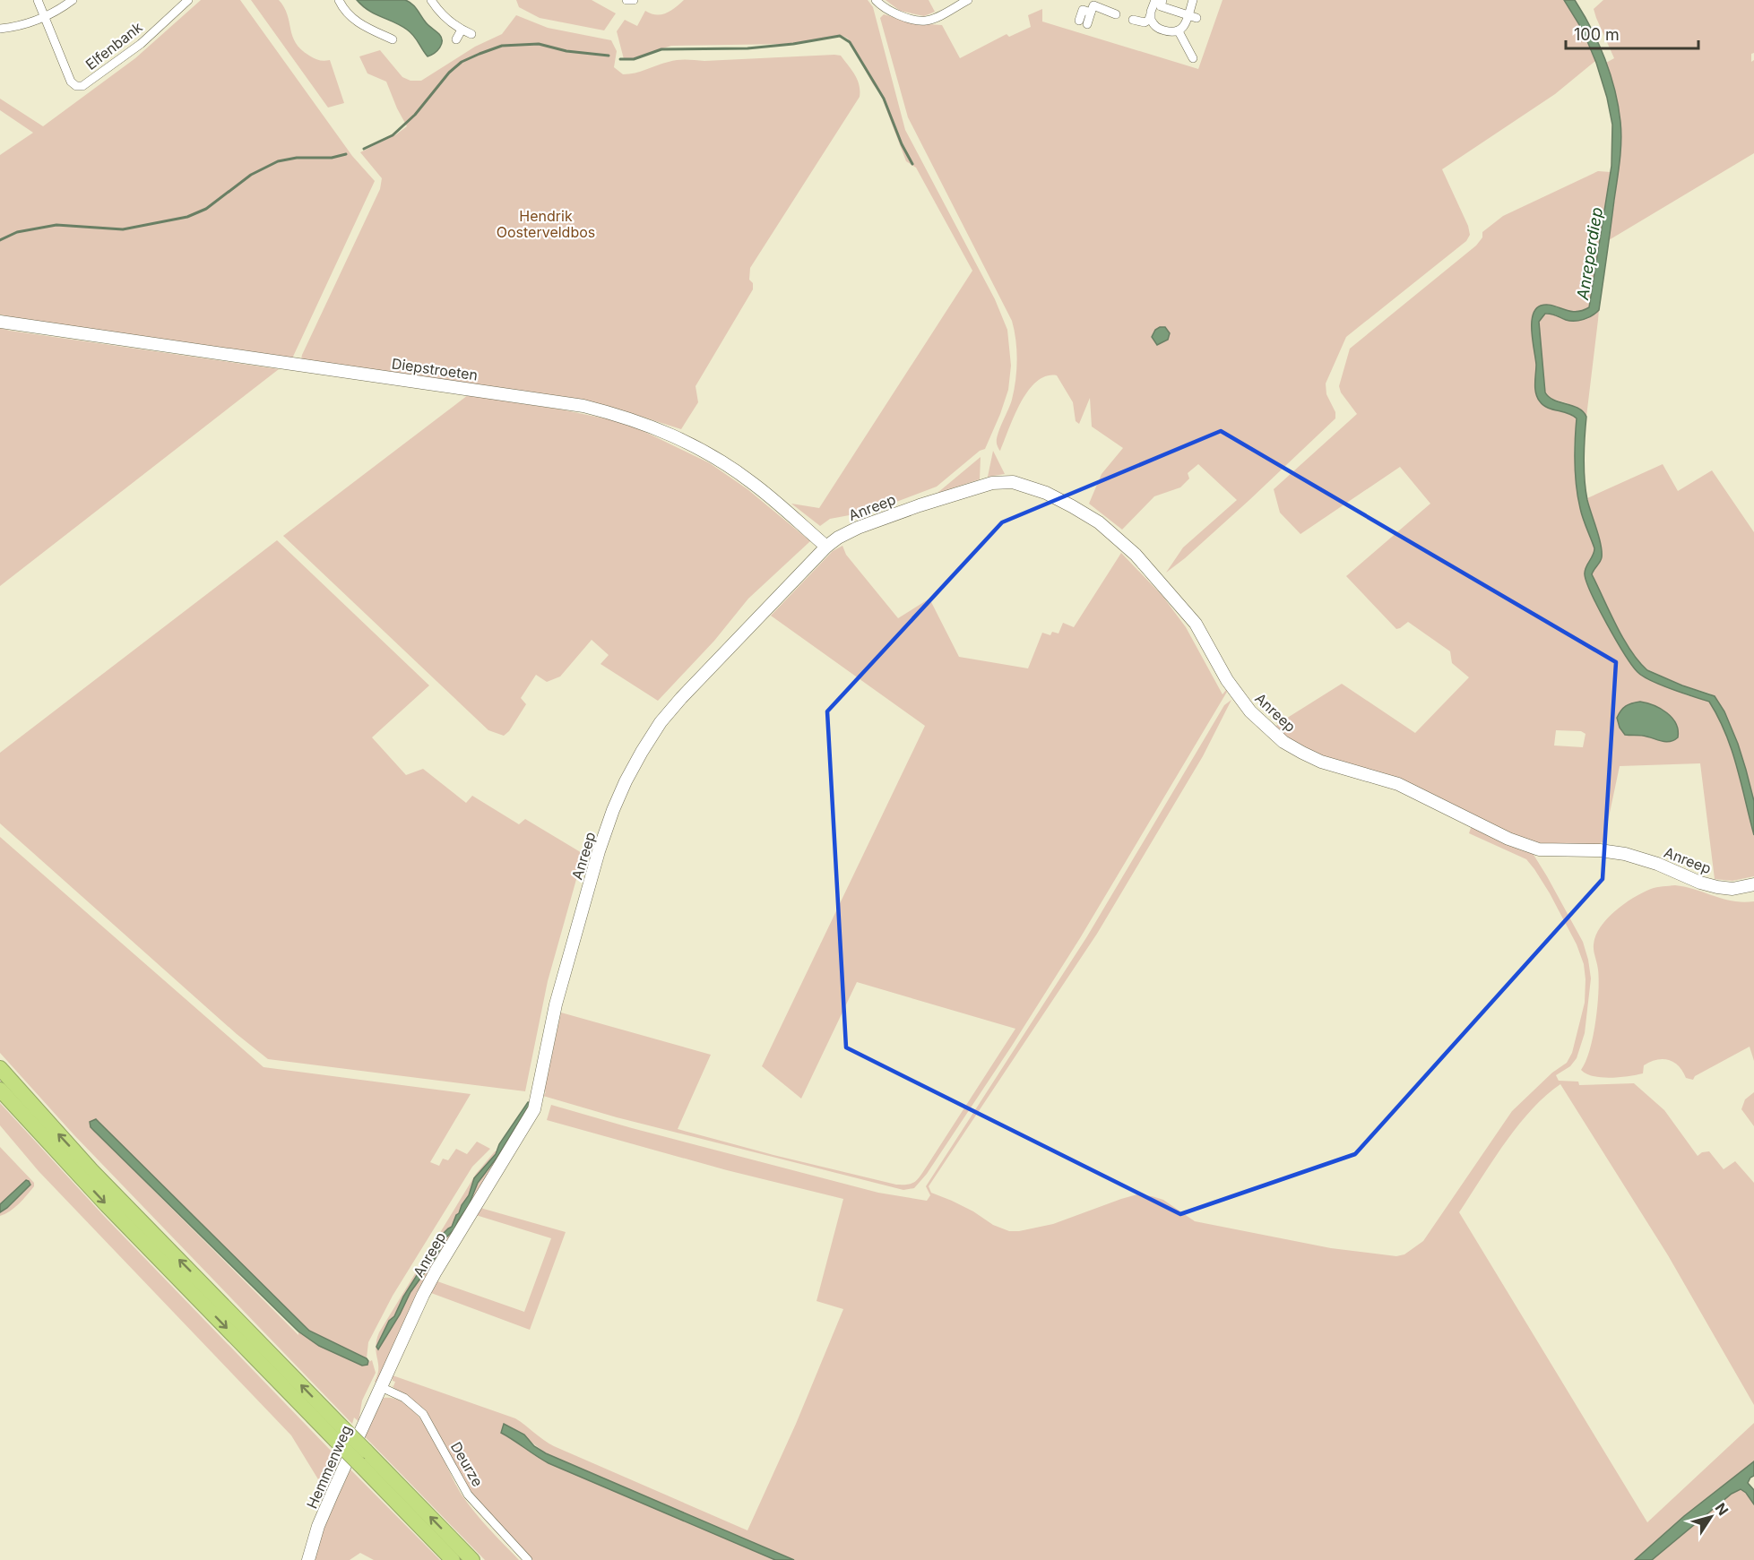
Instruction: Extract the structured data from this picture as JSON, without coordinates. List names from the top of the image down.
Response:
{
  "streets": {
    "street": [
      "Elfenbank",
      "Diepstroeten",
      "Anreep",
      "Deurze",
      "Hemmenweg"
    ]
  },
  "crossings": [
    ["Diepstroeten", "Anreep"],
    ["Anreep", "Deurze"],
    ["Anreep", "Hemmenweg"],
    ["Deurze", "Hemmenweg"]
  ],
  "water": ["Anreperdiep"],
  "parks": ["Hendrik Oosterveldbos"],
  "scale_bar": "100 m",
  "north": "top right"
}
